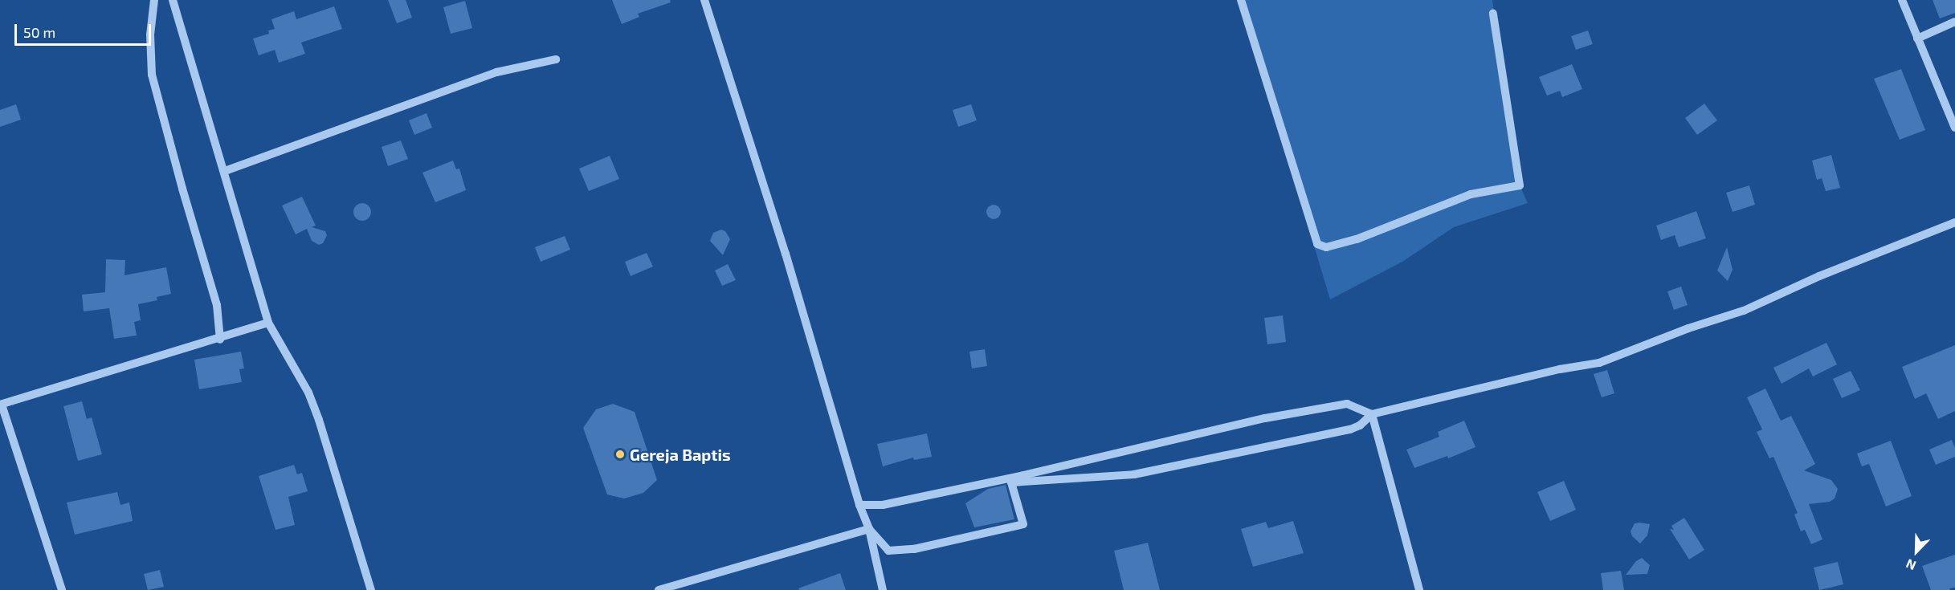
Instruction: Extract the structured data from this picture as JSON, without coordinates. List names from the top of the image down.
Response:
{
  "places": ["Gereja Baptis"],
  "scale_bar": "50 m",
  "north": "bottom left"
}
